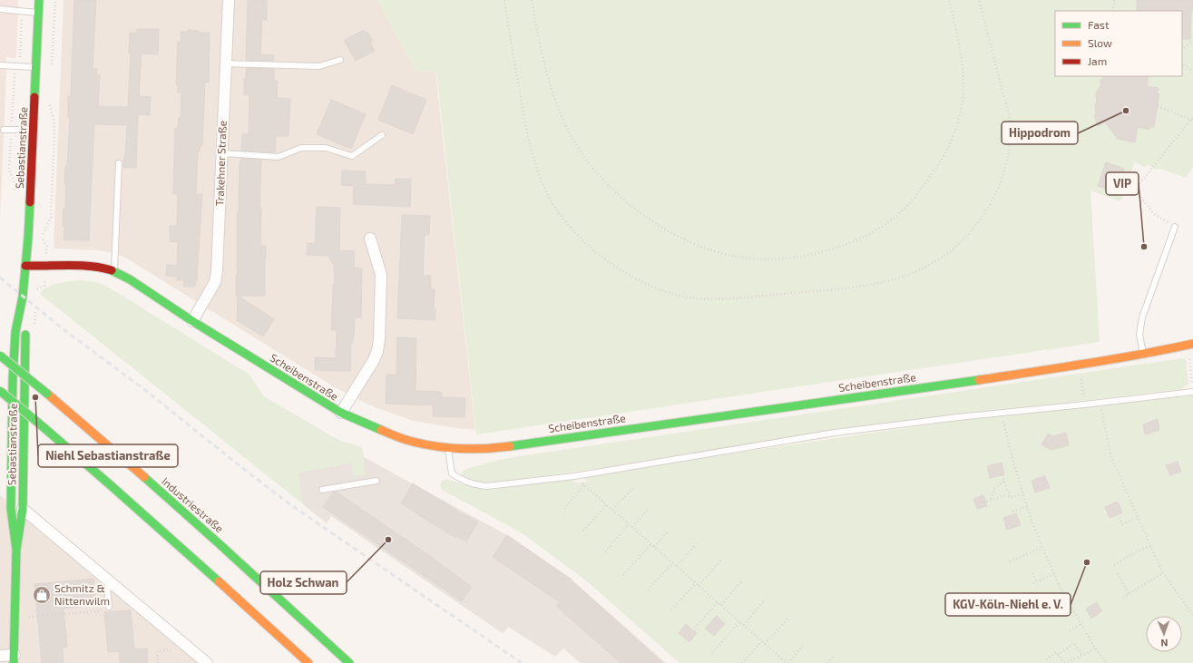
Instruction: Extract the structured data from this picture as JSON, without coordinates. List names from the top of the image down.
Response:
{
  "streets": {
    "main road": ["Sebastianstraße", "Scheibenstraße", "Industriestraße"],
    "street": ["Trakehner Straße"]
  },
  "crossings": [
    ["Sebastianstraße", "Scheibenstraße"],
    ["Trakehner Straße", "Scheibenstraße"]
  ],
  "places": {
    "other": [
      "Hippodrom",
      "VIP",
      "Niehl Sebastianstraße",
      "Holz Schwan",
      "KGV-Köln-Niehl e. V."
    ],
    "shop": ["Schmitz & Nittenwilm"]
  },
  "legend": ["Fast", "Slow", "Jam"],
  "north": "bottom"
}
